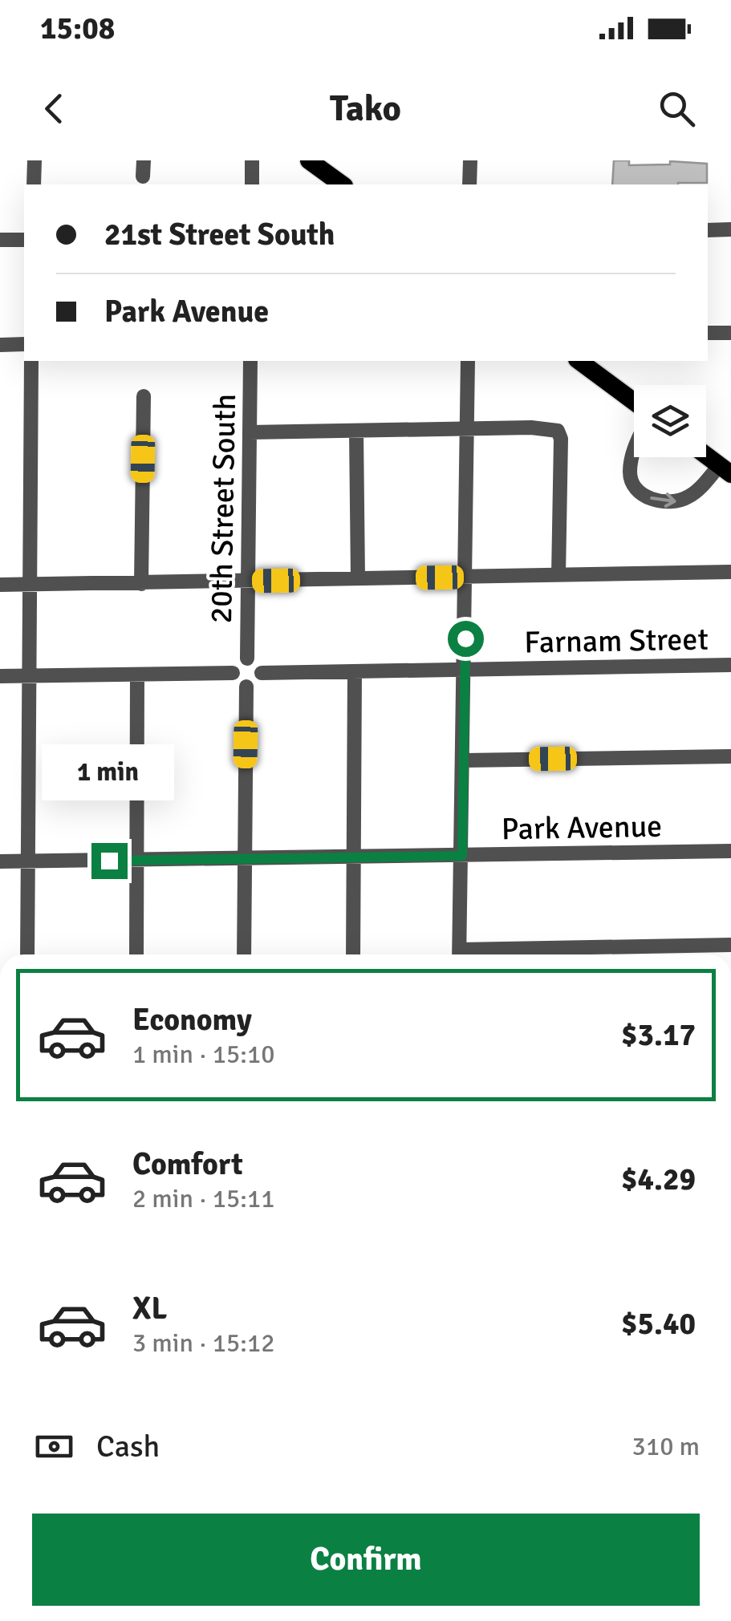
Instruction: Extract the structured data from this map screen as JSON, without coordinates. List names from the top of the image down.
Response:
{
  "streets": {
    "street": ["20th Street South", "Farnam Street", "Park Avenue"]
  },
  "crossings": [
    ["20th Street South", "Farnam Street"]
  ],
  "page": {
    "status": "15:08",
    "header": "Tako",
    "banner": ["21st Street South", "Park Avenue"],
    "bubble": "1 min",
    "list": [
      {
        "name": "Economy",
        "note": "1 min · 15:10",
        "value": "$3.17"
      },
      {
        "name": "Comfort",
        "note": "2 min · 15:11",
        "value": "$4.29"
      },
      {
        "name": "XL",
        "note": "3 min · 15:12",
        "value": "$5.40"
      }
    ],
    "pay": ["Cash", "310 m"],
    "buttons": "Confirm"
  }
}
